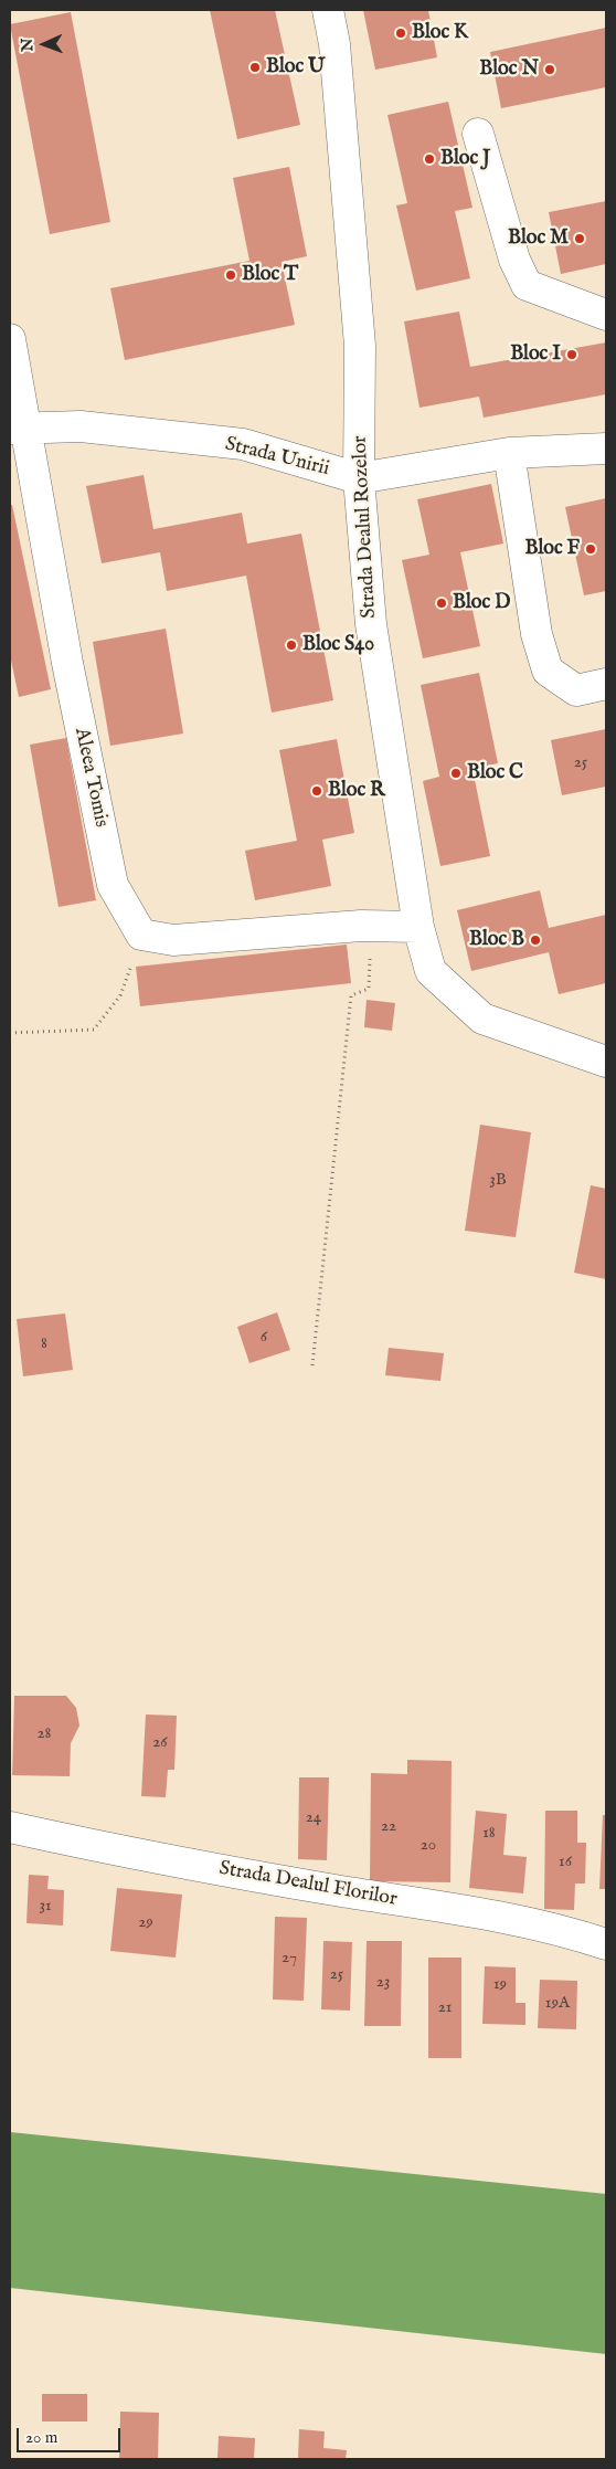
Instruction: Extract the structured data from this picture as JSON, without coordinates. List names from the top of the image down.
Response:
{
  "streets": {
    "street": [
      "Strada Unirii",
      "Strada Dealul Rozelor",
      "Aleea Tomis",
      "Strada Dealul Florilor"
    ]
  },
  "crossings": [
    ["Strada Unirii", "Strada Dealul Rozelor"],
    ["Strada Unirii", "Aleea Tomis"]
  ],
  "places": [
    "Bloc K",
    "Bloc U",
    "Bloc N",
    "Bloc J",
    "Bloc M",
    "Bloc T",
    "Bloc I",
    "Bloc F",
    "Bloc D",
    "Bloc S40",
    "Bloc C",
    "Bloc R",
    "Bloc B"
  ],
  "house_numbers": [
    "25",
    "3B",
    "6",
    "8",
    "28",
    "26",
    "24",
    "22",
    "18",
    "20",
    "16",
    "31",
    "29",
    "27",
    "25",
    "23",
    "19",
    "19A",
    "21"
  ],
  "scale_bar": "20 m",
  "north": "left"
}
